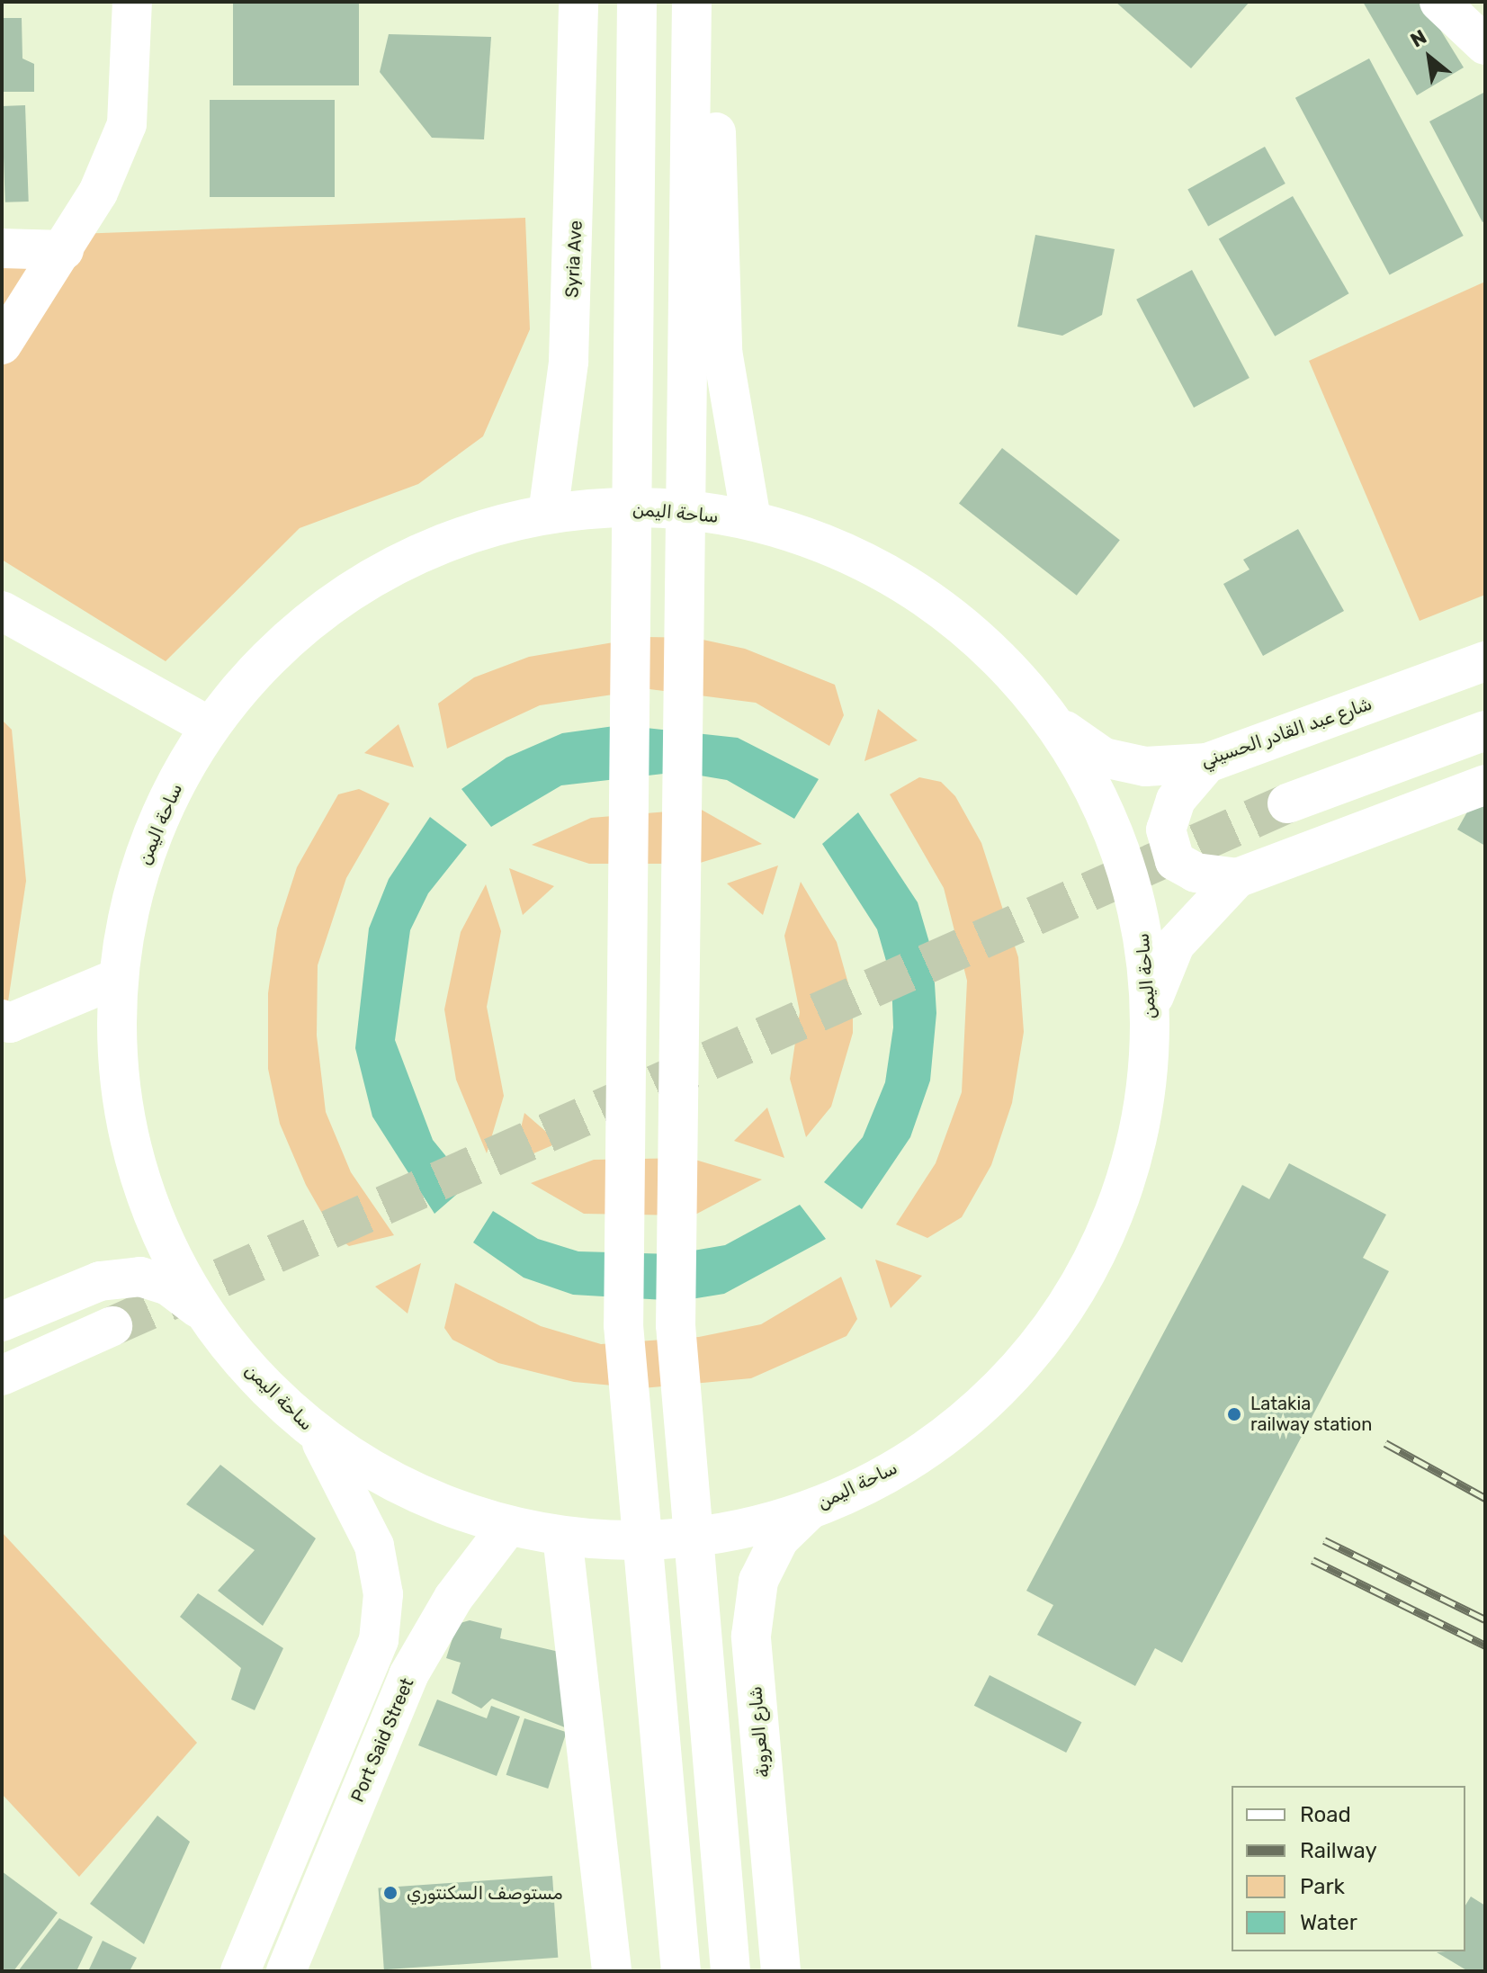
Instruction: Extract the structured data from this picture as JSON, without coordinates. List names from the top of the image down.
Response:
{
  "streets": {
    "main road": [
      "Syria Ave",
      "ساحة اليمن",
      "شارع عبد القادر الحسيني",
      "شارع العروبة",
      "Port Said Street"
    ]
  },
  "crossings": [
    ["Syria Ave", "ساحة اليمن"],
    ["ساحة اليمن", "شارع عبد القادر الحسيني"],
    ["ساحة اليمن", "شارع العروبة"],
    ["ساحة اليمن", "Port Said Street"]
  ],
  "places": ["Latakia railway station", "مستوصف السكنتوري"],
  "legend": [
    "Road",
    "Railway",
    "Park",
    "Water"
  ],
  "north": "top left"
}
